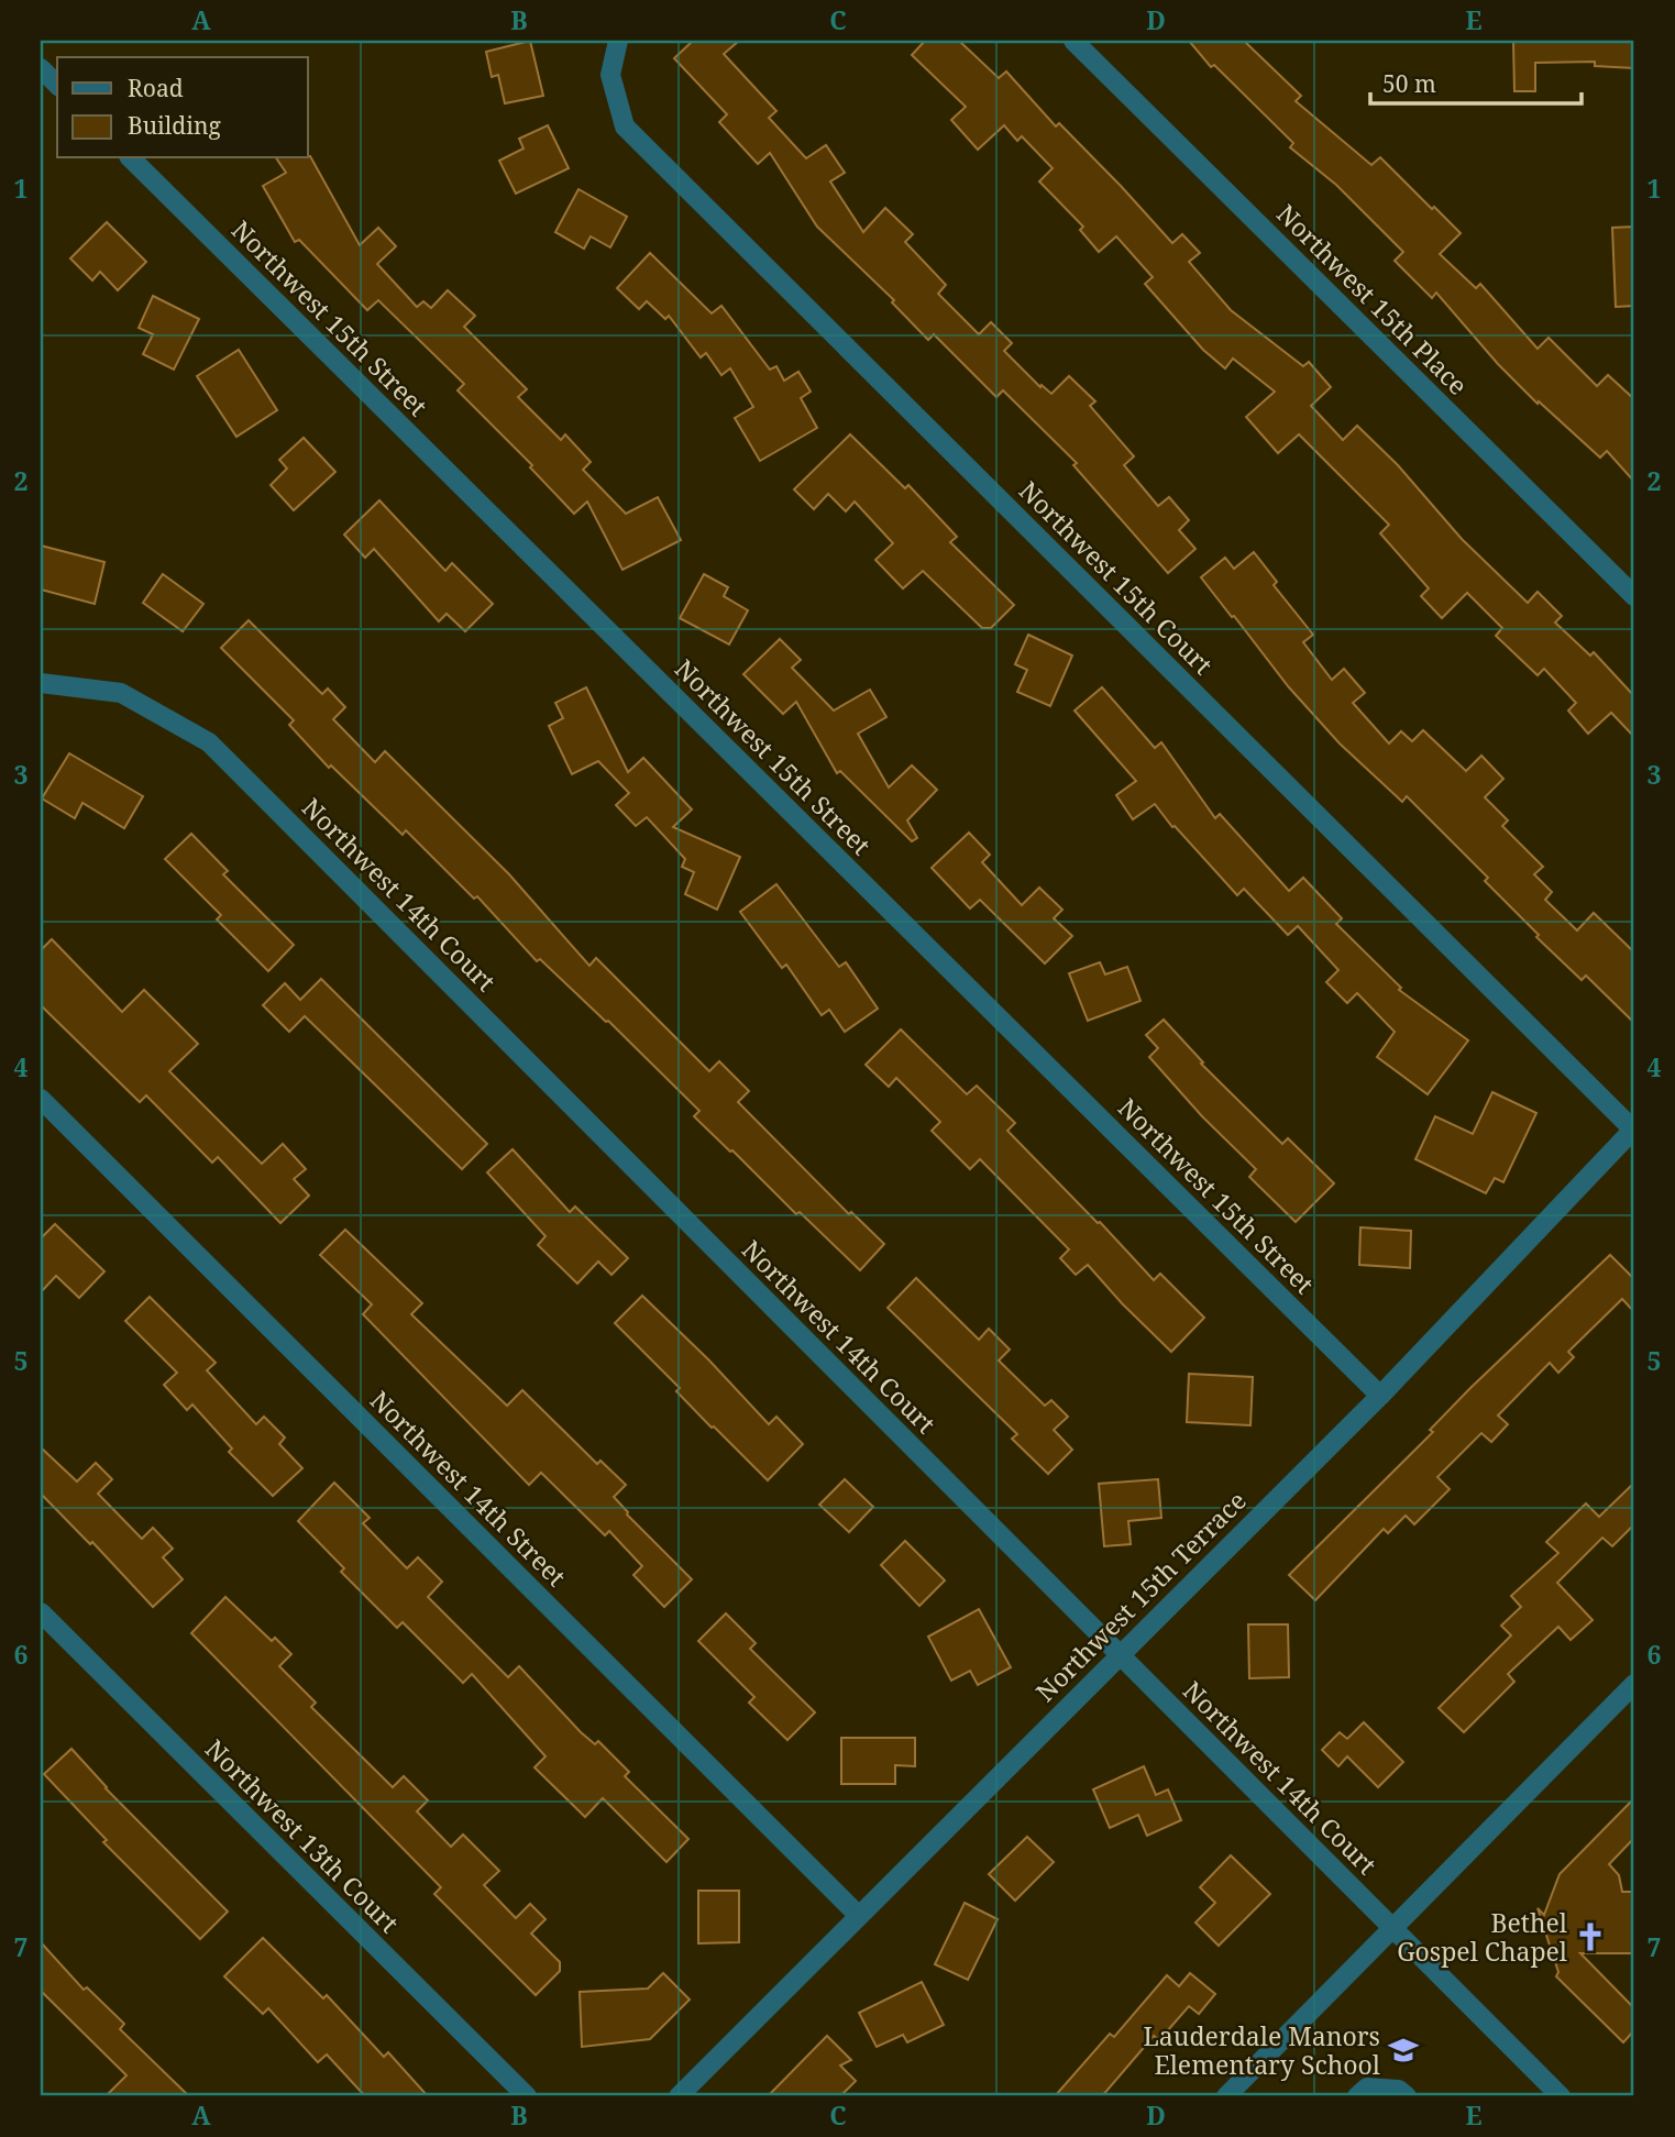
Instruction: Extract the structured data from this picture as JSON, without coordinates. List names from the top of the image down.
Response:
{
  "streets": {
    "street": [
      "Northwest 15th Place",
      "Northwest 15th Street",
      "Northwest 15th Court",
      "Northwest 14th Court",
      "Northwest 14th Street",
      "Northwest 15th Terrace",
      "Northwest 13th Court"
    ]
  },
  "crossings": [
    ["Northwest 15th Street", "Northwest 15th Terrace"],
    ["Northwest 15th Court", "Northwest 15th Terrace"],
    ["Northwest 14th Court", "Northwest 15th Terrace"],
    ["Northwest 14th Street", "Northwest 15th Terrace"]
  ],
  "places": {
    "church": ["Bethel Gospel Chapel"],
    "school or university": ["Lauderdale Manors Elementary School"]
  },
  "legend": ["Road", "Building"],
  "scale_bar": "50 m",
  "grid": {
    "columns": [
      "A",
      "B",
      "C",
      "D",
      "E"
    ],
    "rows": [
      "1",
      "2",
      "3",
      "4",
      "5",
      "6",
      "7"
    ]
  }
}
